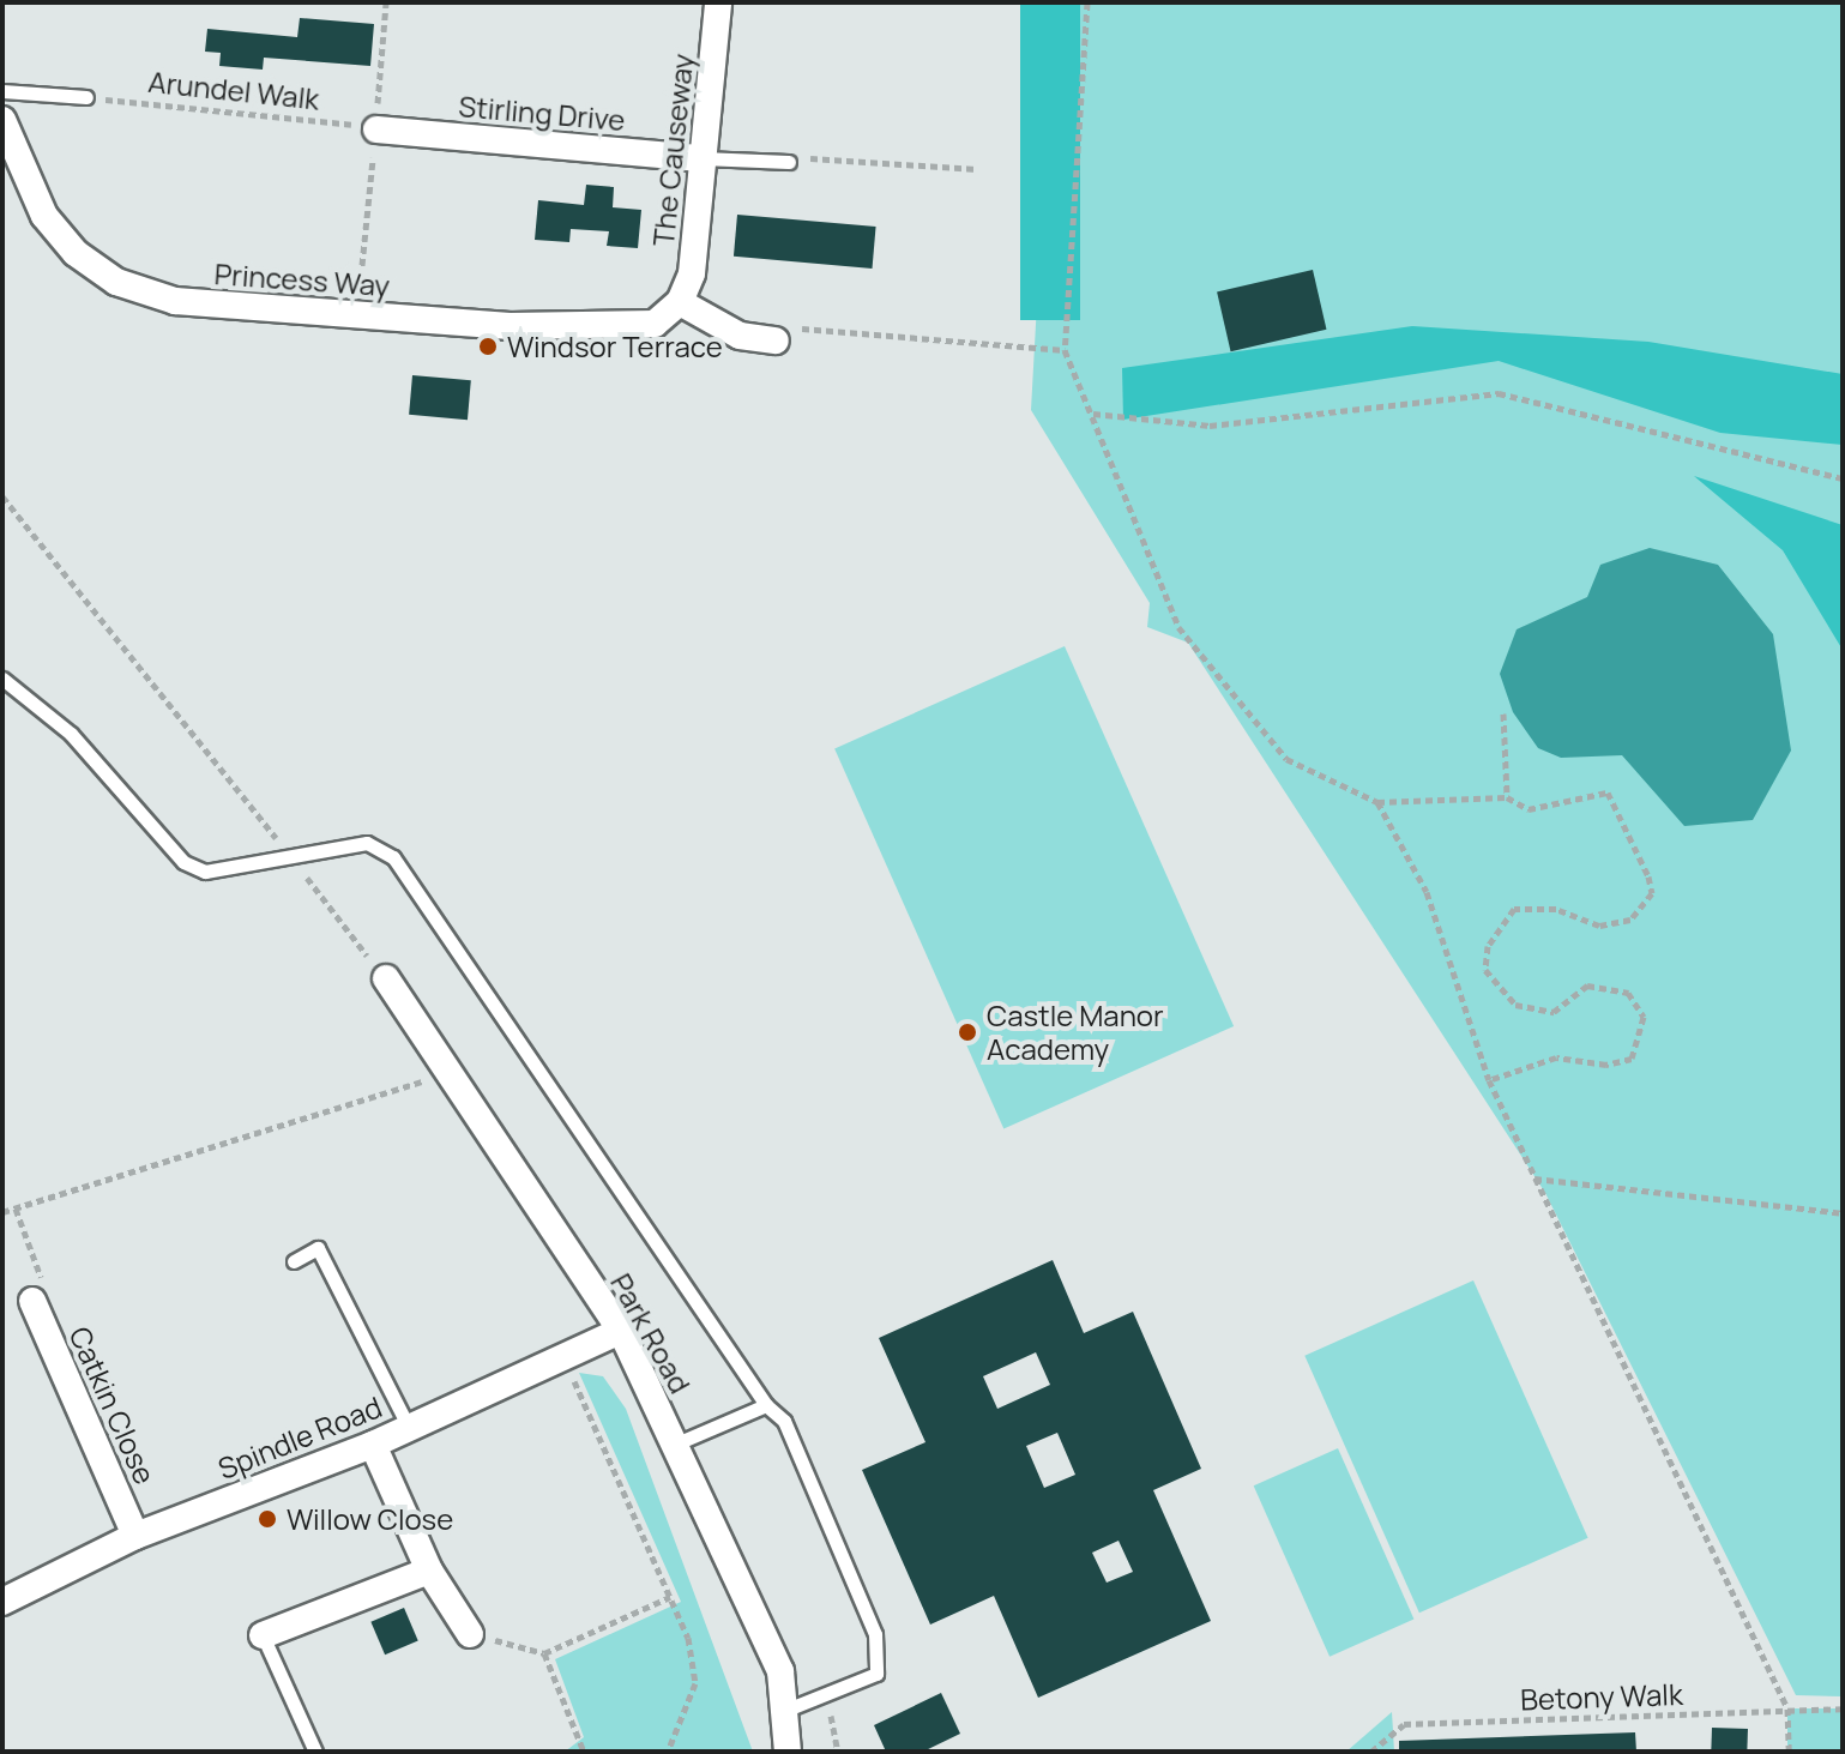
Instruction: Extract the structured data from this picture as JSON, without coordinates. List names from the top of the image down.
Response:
{
  "streets": {
    "street": [
      "Stirling Drive",
      "The Causeway",
      "Princess Way",
      "Park Road",
      "Catkin Close",
      "Spindle Road"
    ],
    "path": ["Arundel Walk", "Betony Walk"]
  },
  "crossings": [
    ["Arundel Walk", "Stirling Drive"],
    ["Stirling Drive", "The Causeway"],
    ["The Causeway", "Princess Way"],
    ["Park Road", "Spindle Road"],
    ["Catkin Close", "Spindle Road"]
  ],
  "places": ["Windsor Terrace", "Castle Manor Academy", "Willow Close"]
}
